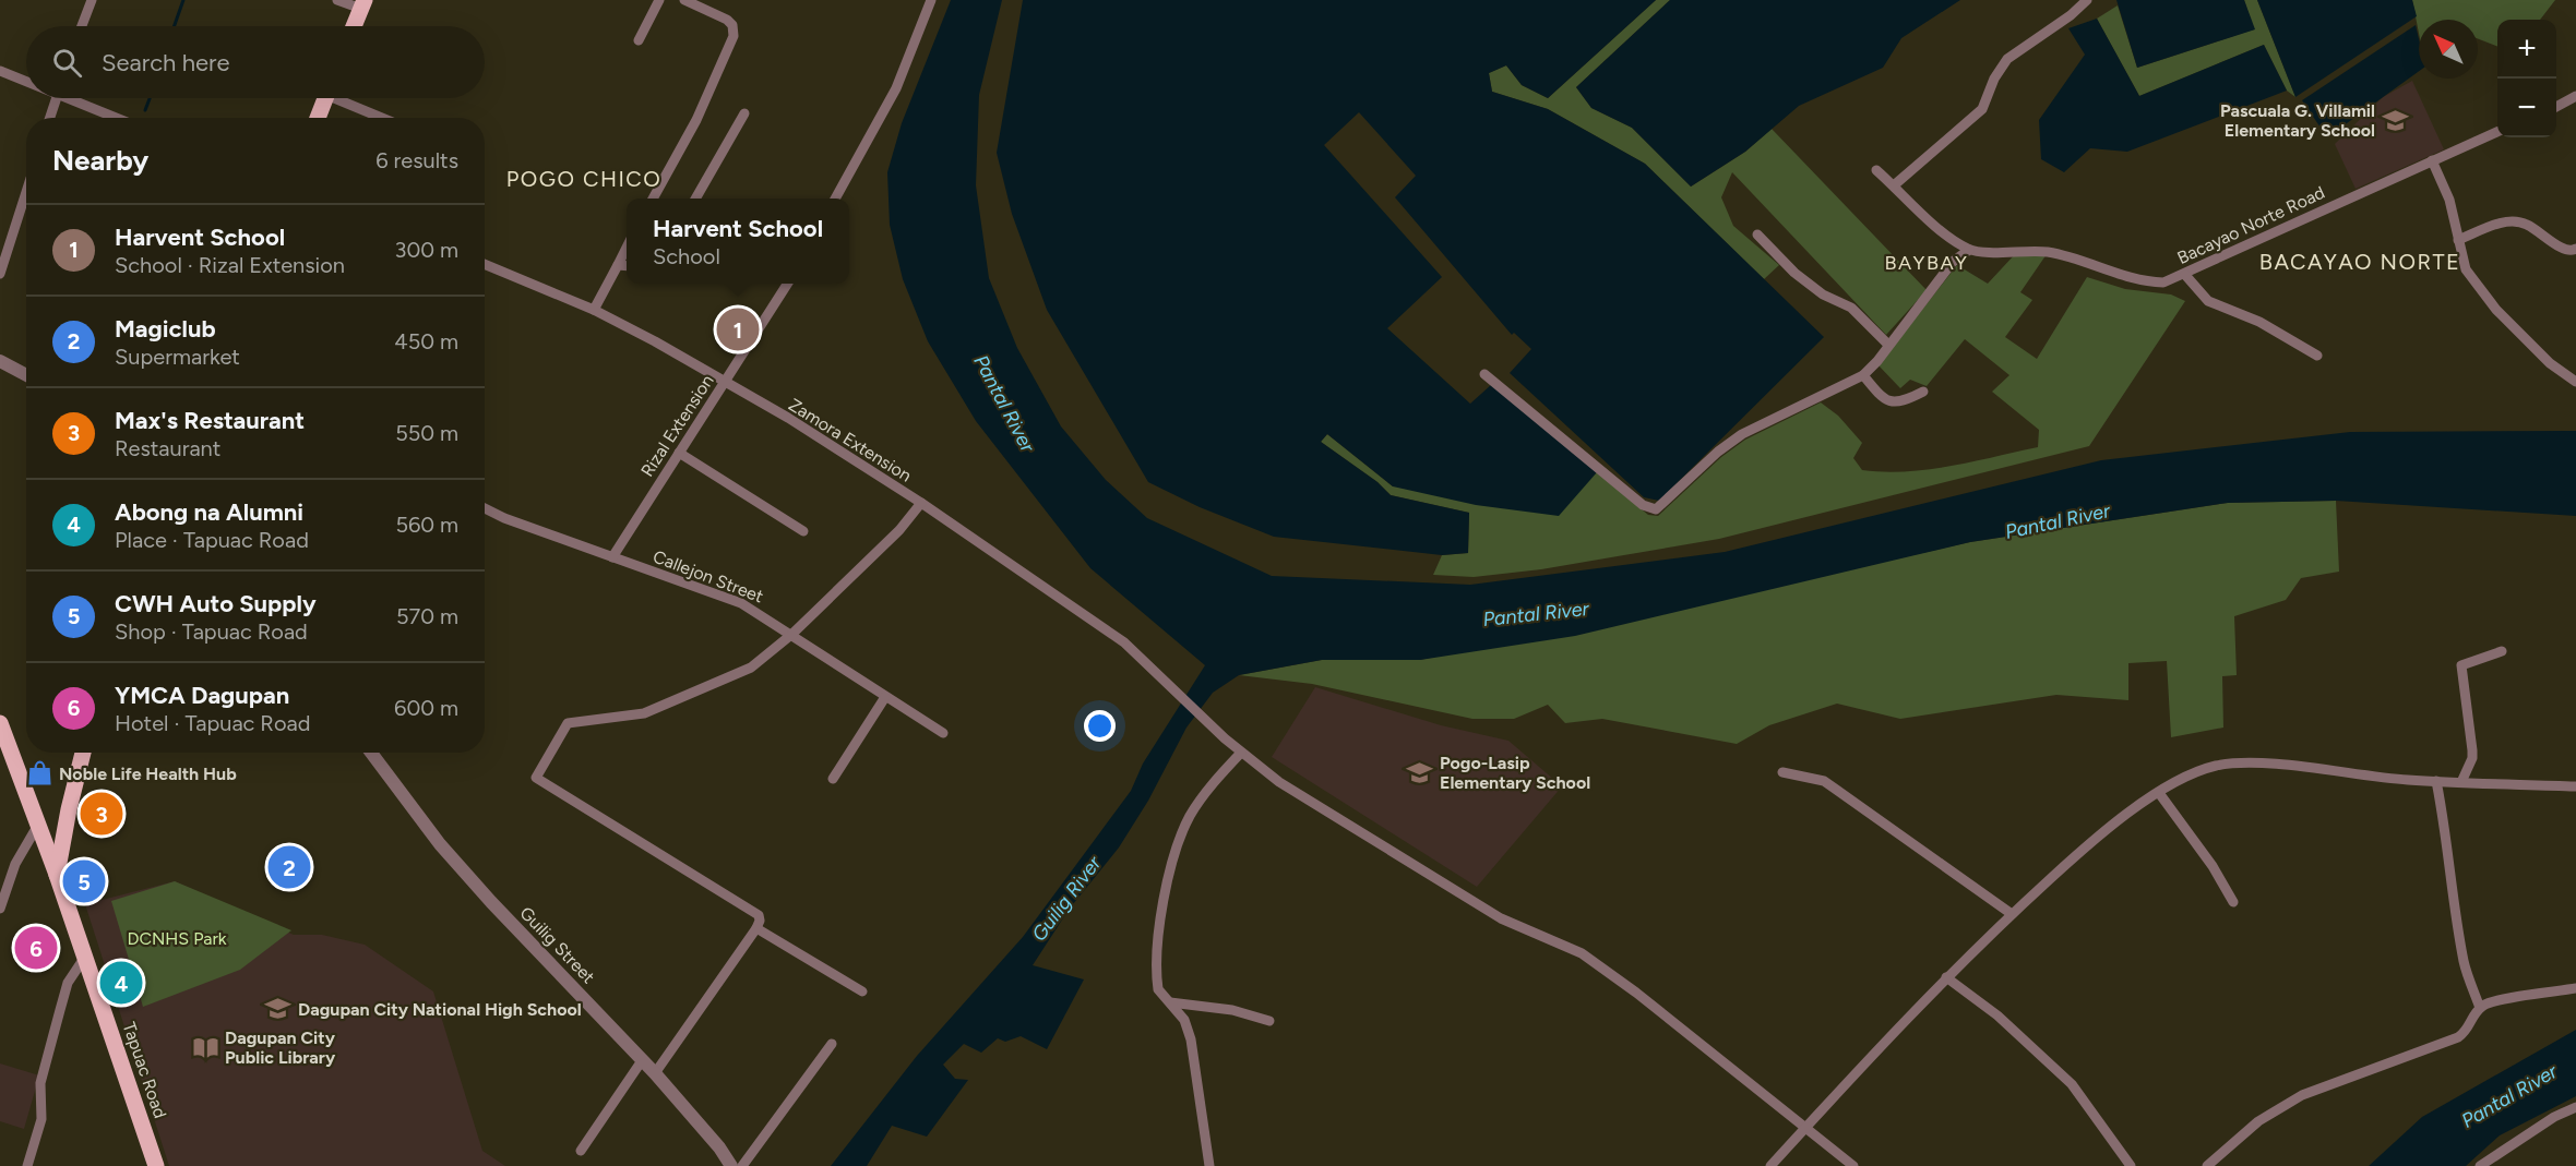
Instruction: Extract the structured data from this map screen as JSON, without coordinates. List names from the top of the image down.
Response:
{
  "streets": {
    "main road": ["Tapuac Road"],
    "street": [
      "Bacayao Norte Road",
      "Rizal Extension",
      "Zamora Extension",
      "Callejon Street",
      "Guilig Street"
    ]
  },
  "crossings": [
    ["Rizal Extension", "Zamora Extension"],
    ["Rizal Extension", "Callejon Street"]
  ],
  "districts": ["POGO CHICO", "BACAYAO NORTE", "BAYBAY"],
  "water": ["Pantal River", "Guilig River"],
  "parks": ["DCNHS Park"],
  "places": {
    "school or university": ["Pascuala G. Villamil Elementary School", "Pogo-Lasip Elementary School", "Dagupan City National High School"],
    "shop": ["Noble Life Health Hub"],
    "library": ["Dagupan City Public Library"]
  },
  "north": "top left",
  "page": {
    "map_buttons": ["+", "−"],
    "search": "Search here",
    "heading": ["Nearby", "6 results"],
    "popup": ["Harvent School", "School"],
    "list": [
      {
        "mark": "1",
        "name": "Harvent School",
        "note": "School · Rizal Extension",
        "value": "300 m"
      },
      {
        "mark": "2",
        "name": "Magiclub",
        "note": "Supermarket",
        "value": "450 m"
      },
      {
        "mark": "3",
        "name": "Max's Restaurant",
        "note": "Restaurant",
        "value": "550 m"
      },
      {
        "mark": "4",
        "name": "Abong na Alumni",
        "note": "Place · Tapuac Road",
        "value": "560 m"
      },
      {
        "mark": "5",
        "name": "CWH Auto Supply",
        "note": "Shop · Tapuac Road",
        "value": "570 m"
      },
      {
        "mark": "6",
        "name": "YMCA Dagupan",
        "note": "Hotel · Tapuac Road",
        "value": "600 m"
      }
    ],
    "pins": [
      "1",
      "3",
      "2",
      "5",
      "6",
      "4"
    ]
  }
}
